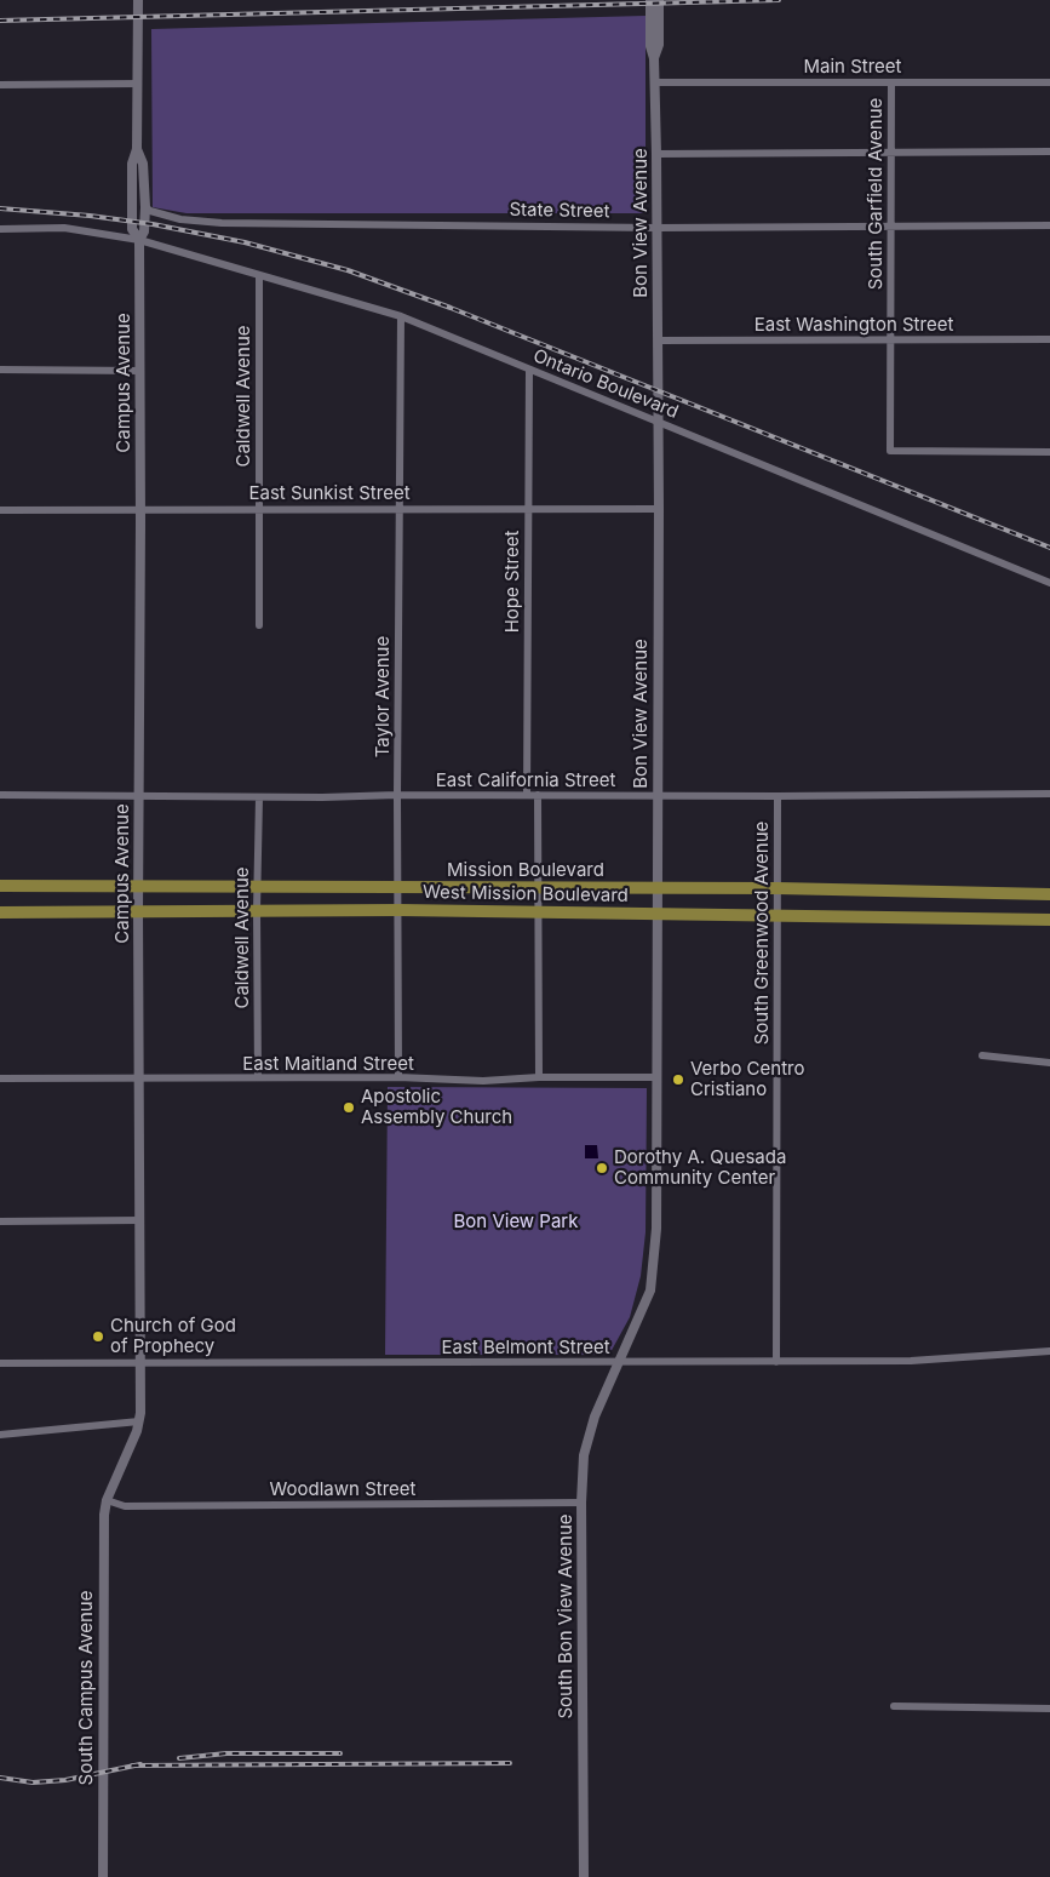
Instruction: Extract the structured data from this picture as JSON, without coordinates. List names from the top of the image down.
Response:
{
  "streets": {
    "main road": ["Mission Boulevard", "West Mission Boulevard"],
    "street": [
      "Main Street",
      "South Garfield Avenue",
      "State Street",
      "Bon View Avenue",
      "East Washington Street",
      "Campus Avenue",
      "Ontario Boulevard",
      "Caldwell Avenue",
      "East Sunkist Street",
      "Hope Street",
      "Taylor Avenue",
      "East California Street",
      "South Greenwood Avenue",
      "East Maitland Street",
      "East Belmont Street",
      "Woodlawn Street",
      "South Bon View Avenue",
      "South Campus Avenue"
    ]
  },
  "crossings": [
    ["Main Street", "South Garfield Avenue"],
    ["Main Street", "Bon View Avenue"],
    ["South Garfield Avenue", "State Street"],
    ["South Garfield Avenue", "East Washington Street"],
    ["State Street", "Bon View Avenue"],
    ["State Street", "Campus Avenue"],
    ["Bon View Avenue", "East Washington Street"],
    ["Bon View Avenue", "Ontario Boulevard"],
    ["Bon View Avenue", "East Sunkist Street"],
    ["Bon View Avenue", "East California Street"],
    ["Bon View Avenue", "Mission Boulevard"],
    ["Bon View Avenue", "West Mission Boulevard"],
    ["Bon View Avenue", "East Maitland Street"],
    ["Bon View Avenue", "East Belmont Street"],
    ["Bon View Avenue", "South Bon View Avenue"],
    ["Campus Avenue", "Ontario Boulevard"],
    ["Campus Avenue", "East Sunkist Street"],
    ["Campus Avenue", "East California Street"],
    ["Campus Avenue", "Mission Boulevard"],
    ["Campus Avenue", "West Mission Boulevard"],
    ["Campus Avenue", "East Maitland Street"],
    ["Campus Avenue", "East Belmont Street"],
    ["Campus Avenue", "Woodlawn Street"],
    ["Campus Avenue", "South Campus Avenue"],
    ["Ontario Boulevard", "Caldwell Avenue"],
    ["Ontario Boulevard", "Hope Street"],
    ["Ontario Boulevard", "Taylor Avenue"],
    ["Caldwell Avenue", "East Sunkist Street"],
    ["Caldwell Avenue", "East California Street"],
    ["Caldwell Avenue", "Mission Boulevard"],
    ["Caldwell Avenue", "West Mission Boulevard"],
    ["Caldwell Avenue", "East Maitland Street"],
    ["East Sunkist Street", "Hope Street"],
    ["East Sunkist Street", "Taylor Avenue"],
    ["Hope Street", "East California Street"],
    ["Taylor Avenue", "East California Street"],
    ["Taylor Avenue", "Mission Boulevard"],
    ["Taylor Avenue", "West Mission Boulevard"],
    ["Taylor Avenue", "East Maitland Street"],
    ["East California Street", "South Greenwood Avenue"],
    ["Mission Boulevard", "South Greenwood Avenue"],
    ["West Mission Boulevard", "South Greenwood Avenue"],
    ["South Greenwood Avenue", "East Belmont Street"],
    ["East Belmont Street", "South Bon View Avenue"],
    ["Woodlawn Street", "South Bon View Avenue"],
    ["Woodlawn Street", "South Campus Avenue"]
  ],
  "parks": ["Bon View Park"],
  "places": [
    "Verbo Centro Cristiano",
    "Apostolic Assembly Church",
    "Dorothy A. Quesada Community Center",
    "Church of God of Prophecy"
  ]
}
